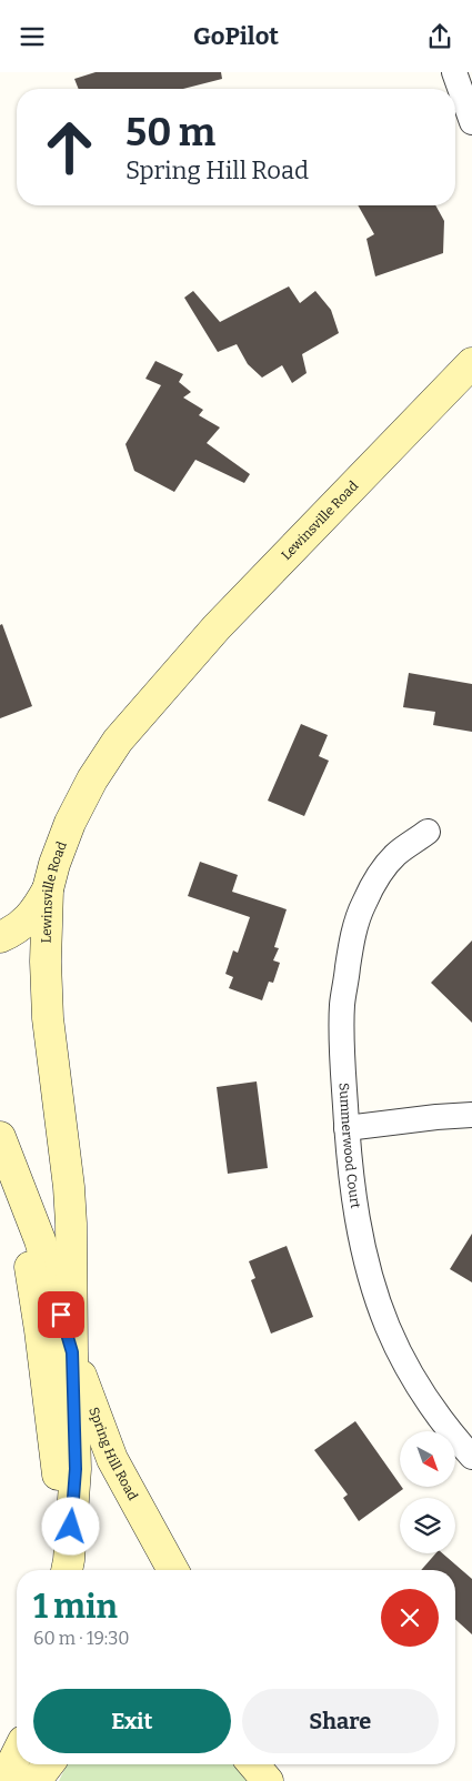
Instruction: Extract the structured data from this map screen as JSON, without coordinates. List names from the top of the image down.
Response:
{
  "streets": {
    "main road": ["Lewinsville Road", "Spring Hill Road"],
    "street": ["Summerwood Court"]
  },
  "crossings": [
    ["Lewinsville Road", "Spring Hill Road"]
  ],
  "north": "bottom right",
  "page": {
    "header": "GoPilot",
    "turn": ["50 m", "Spring Hill Road"],
    "heading": ["1 min", "60 m · 19:30"],
    "buttons": ["Exit", "Share"]
  }
}
